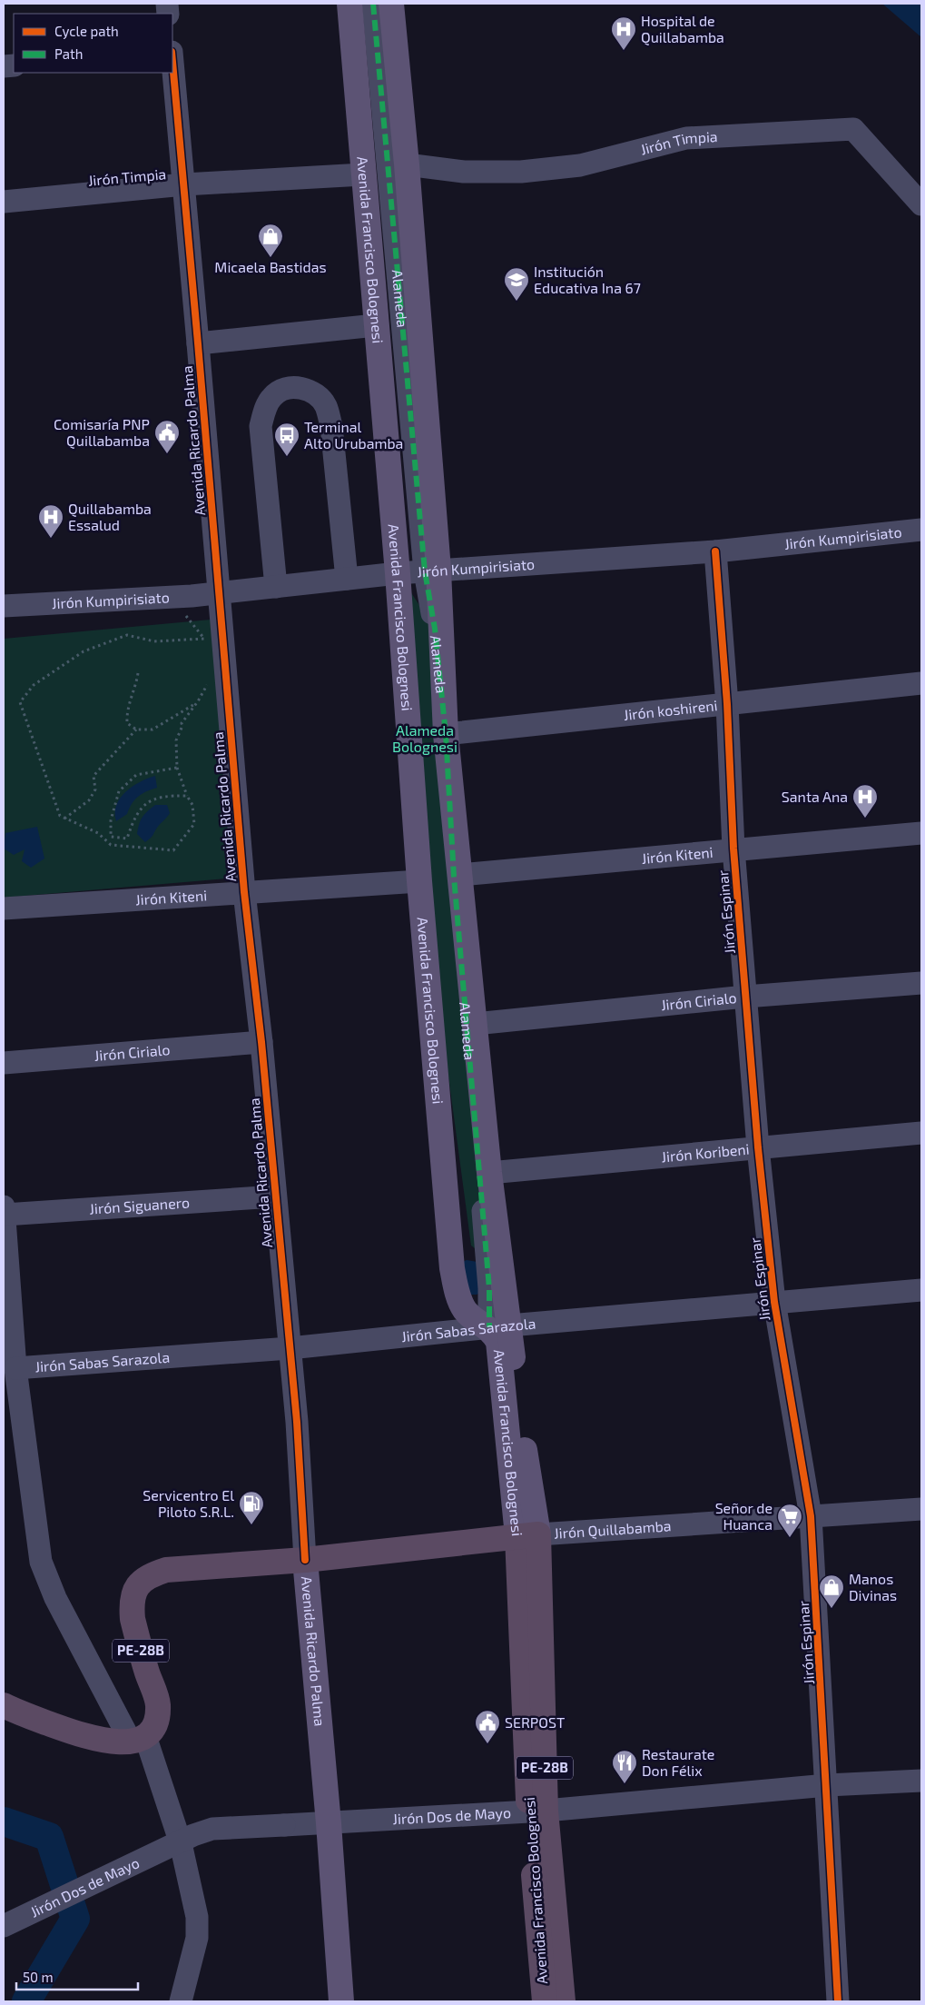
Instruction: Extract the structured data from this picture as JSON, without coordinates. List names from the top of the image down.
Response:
{
  "streets": {
    "highway": ["Avenida Francisco Bolognesi", "Jirón Quillabamba", "PE-28B"],
    "main road": ["Avenida Ricardo Palma"],
    "street": [
      "Jirón Timpia",
      "Alameda",
      "Jirón Kumpirisiato",
      "Jirón koshireni",
      "Jirón Kiteni",
      "Jirón Espinar",
      "Jirón Cirialo",
      "Jirón Koribeni",
      "Jirón Siguanero",
      "Jirón Sabas Sarazola",
      "Jirón Dos de Mayo"
    ]
  },
  "crossings": [
    ["Jirón Timpia", "Avenida Francisco Bolognesi"],
    ["Jirón Timpia", "Avenida Ricardo Palma"],
    ["Avenida Francisco Bolognesi", "Alameda"],
    ["Avenida Francisco Bolognesi", "Jirón Kumpirisiato"],
    ["Avenida Francisco Bolognesi", "Jirón koshireni"],
    ["Avenida Francisco Bolognesi", "Jirón Kiteni"],
    ["Avenida Francisco Bolognesi", "Jirón Cirialo"],
    ["Avenida Francisco Bolognesi", "Jirón Koribeni"],
    ["Avenida Francisco Bolognesi", "Jirón Sabas Sarazola"],
    ["Avenida Francisco Bolognesi", "Jirón Quillabamba"],
    ["Avenida Francisco Bolognesi", "Jirón Dos de Mayo"],
    ["Alameda", "Jirón Kumpirisiato"],
    ["Alameda", "Jirón koshireni"],
    ["Alameda", "Jirón Sabas Sarazola"],
    ["Avenida Ricardo Palma", "Jirón Kumpirisiato"],
    ["Avenida Ricardo Palma", "Jirón Kiteni"],
    ["Avenida Ricardo Palma", "Jirón Cirialo"],
    ["Avenida Ricardo Palma", "Jirón Siguanero"],
    ["Avenida Ricardo Palma", "Jirón Sabas Sarazola"],
    ["Avenida Ricardo Palma", "Jirón Quillabamba"],
    ["Avenida Ricardo Palma", "PE-28B"],
    ["Avenida Ricardo Palma", "Jirón Dos de Mayo"],
    ["Jirón Kumpirisiato", "Jirón Espinar"],
    ["Jirón koshireni", "Jirón Espinar"],
    ["Jirón Kiteni", "Jirón Espinar"],
    ["Jirón Espinar", "Jirón Cirialo"],
    ["Jirón Espinar", "Jirón Koribeni"],
    ["Jirón Espinar", "Jirón Sabas Sarazola"],
    ["Jirón Espinar", "Jirón Quillabamba"],
    ["Jirón Espinar", "Jirón Dos de Mayo"],
    ["Jirón Quillabamba", "PE-28B"]
  ],
  "parks": ["Alameda Bolognesi"],
  "places": {
    "hospital": ["Hospital de Quillabamba", "Quillabamba Essalud", "Santa Ana"],
    "shop": ["Micaela Bastidas", "Manos Divinas"],
    "school or university": ["Institución Educativa Ina 67"],
    "public building": ["Comisaría PNP Quillabamba", "SERPOST"],
    "bus stop": ["Terminal Alto Urubamba"],
    "fuel station": ["Servicentro El Piloto S.R.L."],
    "supermarket": ["Señor de Huanca"],
    "restaurant": ["Restaurate Don Félix"]
  },
  "legend": ["Cycle path", "Path"],
  "scale_bar": "50 m"
}
